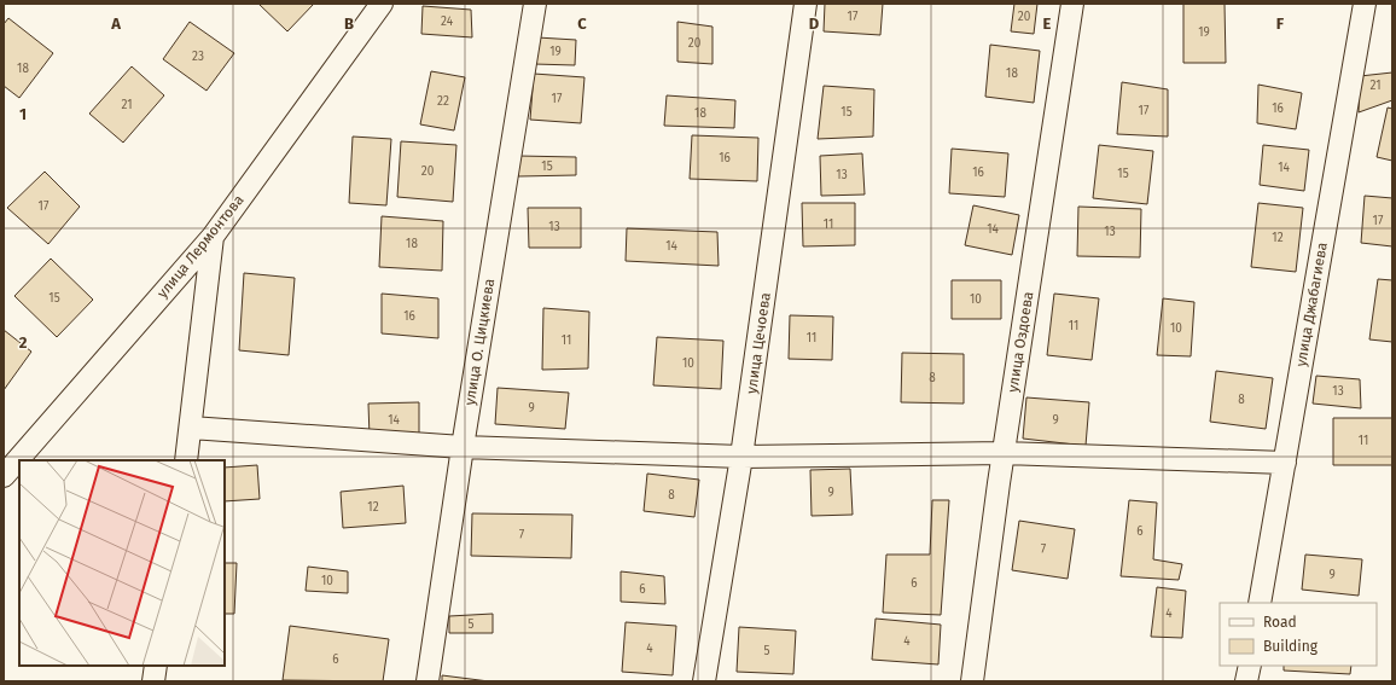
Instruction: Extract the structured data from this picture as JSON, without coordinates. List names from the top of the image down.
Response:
{
  "streets": {
    "street": [
      "улица Лермонтова",
      "улица Джабагиева",
      "улица О. Цицкиева",
      "улица Оздоева",
      "улица Цечоева"
    ]
  },
  "house_numbers": [
    "17",
    "20",
    "24",
    "19",
    "20",
    "19",
    "23",
    "18",
    "18",
    "21",
    "17",
    "22",
    "21",
    "16",
    "17",
    "15",
    "18",
    "16",
    "15",
    "14",
    "20",
    "16",
    "15",
    "13",
    "17",
    "17",
    "11",
    "13",
    "14",
    "13",
    "12",
    "18",
    "14",
    "15",
    "10",
    "16",
    "11",
    "10",
    "11",
    "11",
    "10",
    "8",
    "13",
    "8",
    "9",
    "14",
    "9",
    "11",
    "9",
    "8",
    "12",
    "6",
    "7",
    "7",
    "9",
    "10",
    "6",
    "6",
    "4",
    "5",
    "4",
    "4",
    "5",
    "6"
  ],
  "legend": ["Road", "Building"],
  "grid": {
    "columns": [
      "A",
      "B",
      "C",
      "D",
      "E",
      "F"
    ],
    "rows": ["1", "2"]
  }
}
